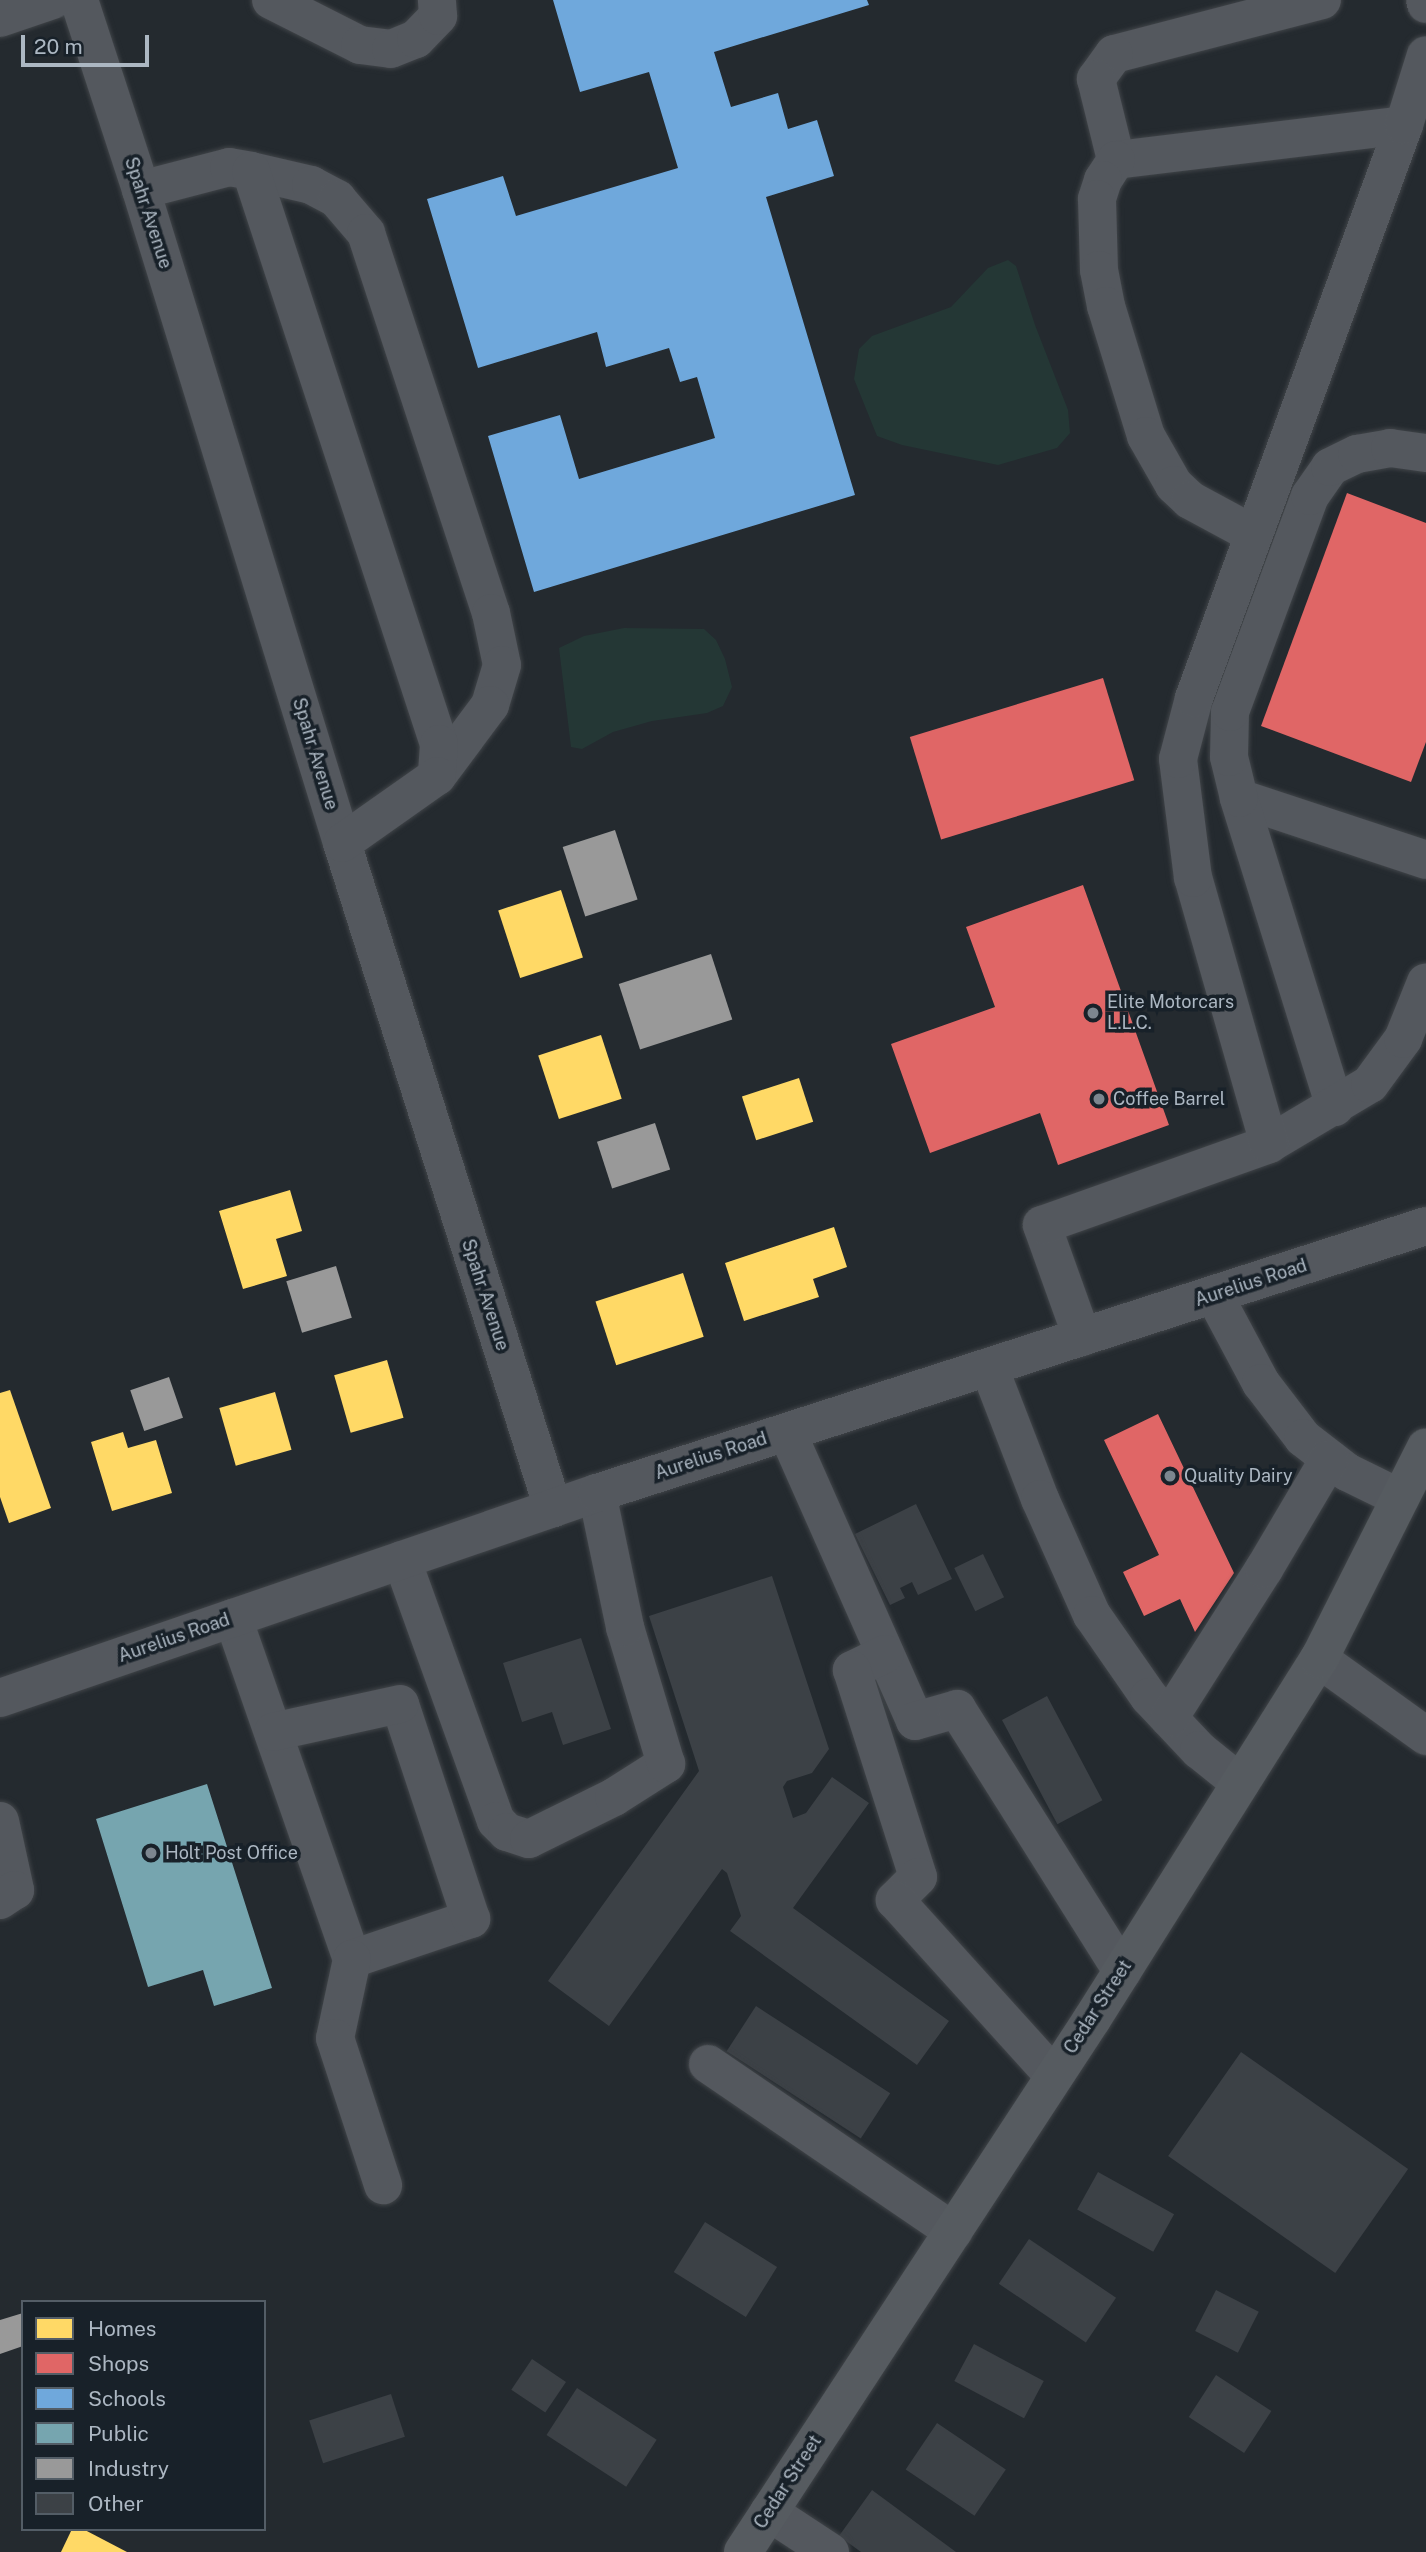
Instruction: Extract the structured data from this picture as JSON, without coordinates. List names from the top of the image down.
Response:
{
  "streets": {
    "main road": ["Cedar Street"],
    "street": ["Spahr Avenue", "Aurelius Road"]
  },
  "crossings": [
    ["Spahr Avenue", "Aurelius Road"]
  ],
  "places": [
    "Elite Motorcars L.L.C.",
    "Coffee Barrel",
    "Quality Dairy",
    "Holt Post Office"
  ],
  "legend": [
    "Homes",
    "Shops",
    "Schools",
    "Public",
    "Industry",
    "Other"
  ],
  "scale_bar": "20 m"
}
